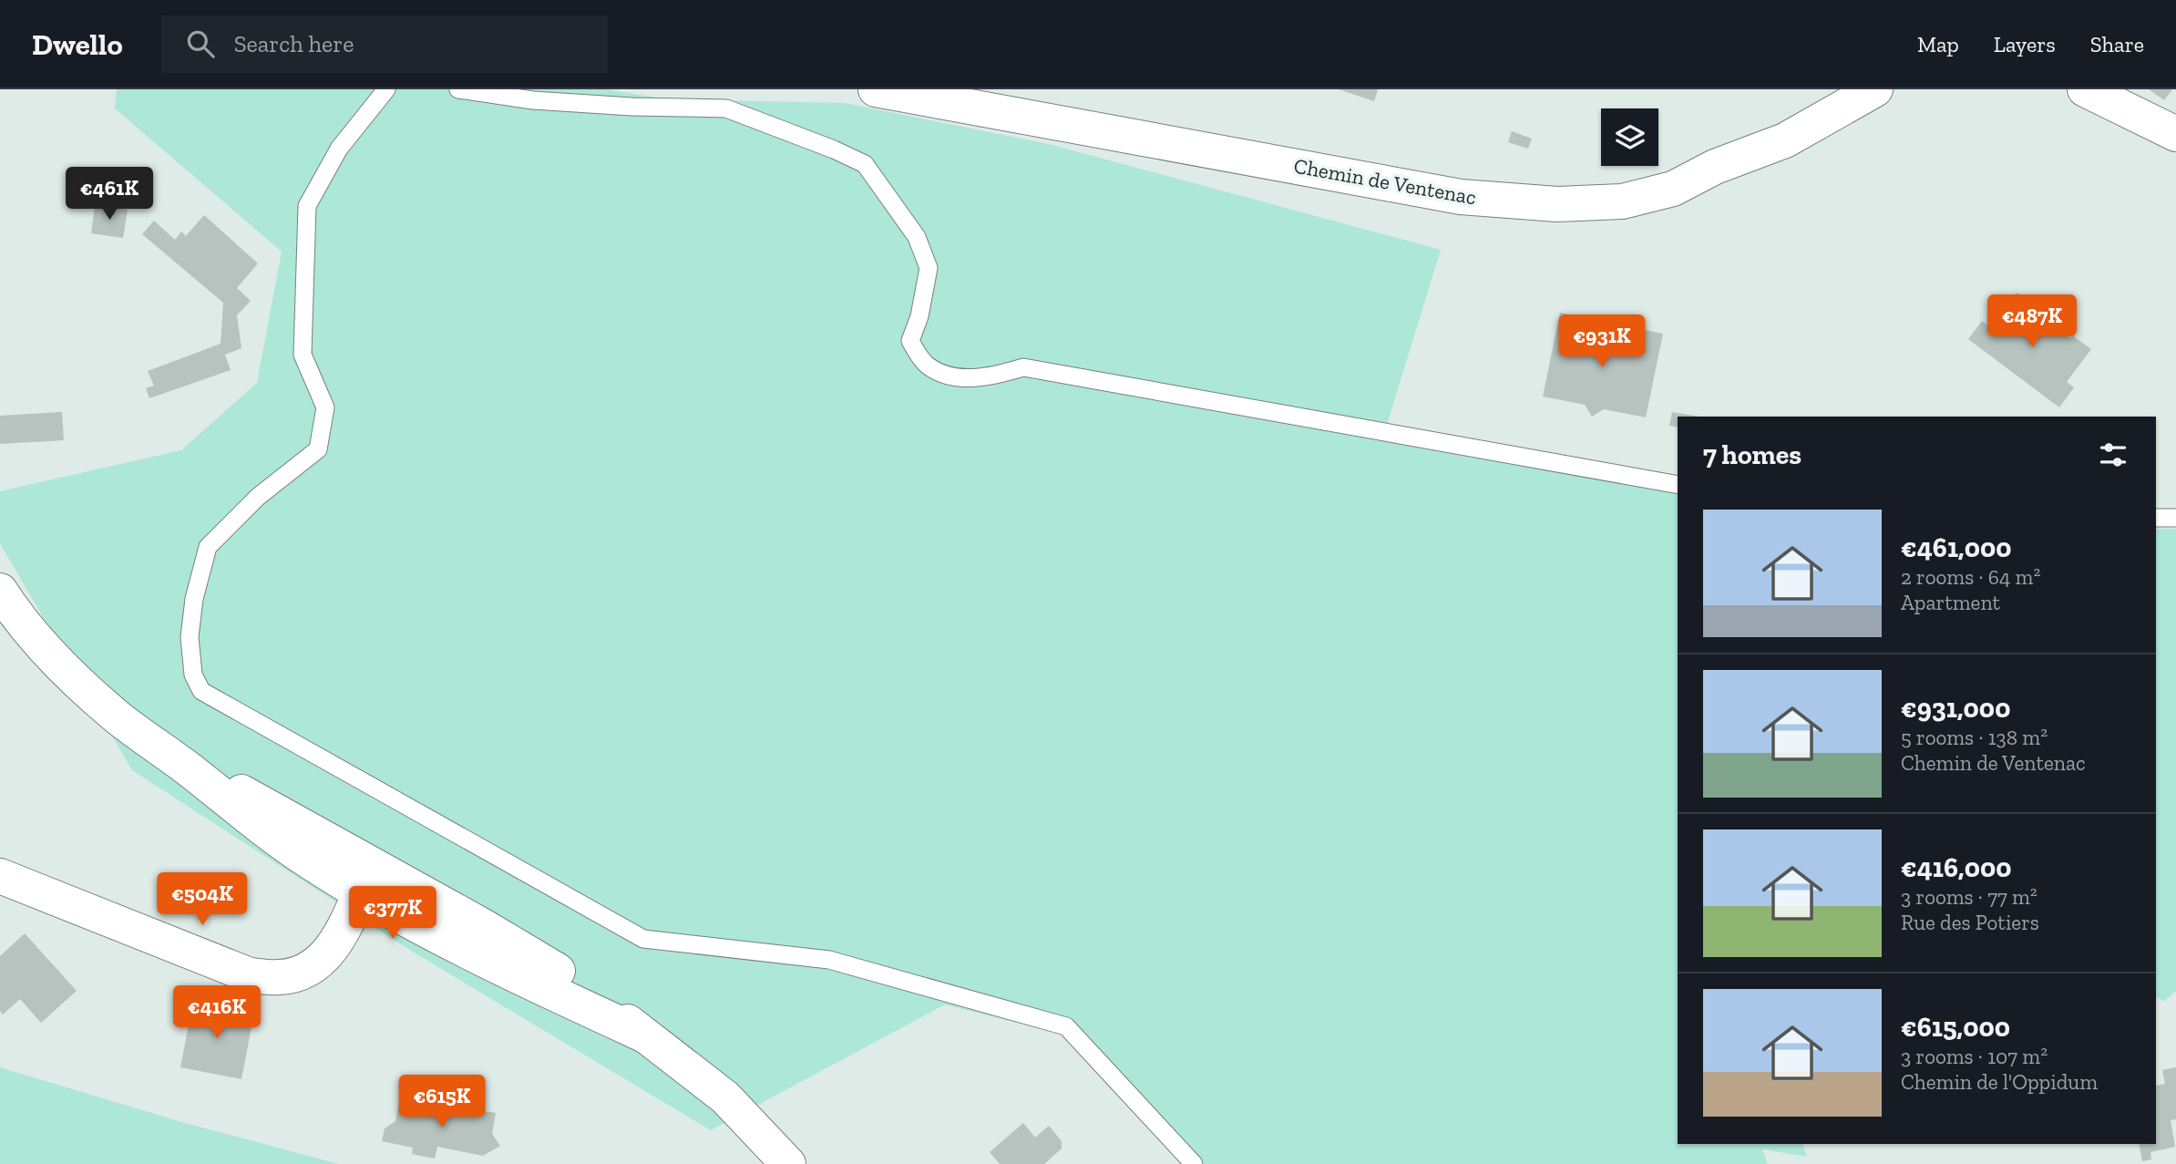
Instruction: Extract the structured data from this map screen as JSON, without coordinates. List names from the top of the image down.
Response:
{
  "streets": {
    "street": ["Chemin de Ventenac"]
  },
  "page": {
    "header": "Dwello",
    "search": "Search here",
    "nav": ["Map", "Layers", "Share"],
    "price": [
      "€461K",
      "€487K",
      "€931K",
      "€504K",
      "€377K",
      "€416K",
      "€615K"
    ],
    "heading": "7 homes",
    "list": [
      {
        "name": "€461,000",
        "note": "2 rooms · 64 m² · Apartment"
      },
      {
        "name": "€931,000",
        "note": "5 rooms · 138 m² · Chemin de Ventenac"
      },
      {
        "name": "€416,000",
        "note": "3 rooms · 77 m² · Rue des Potiers"
      },
      {
        "name": "€615,000",
        "note": "3 rooms · 107 m² · Chemin de l'Oppidum"
      }
    ]
  }
}
